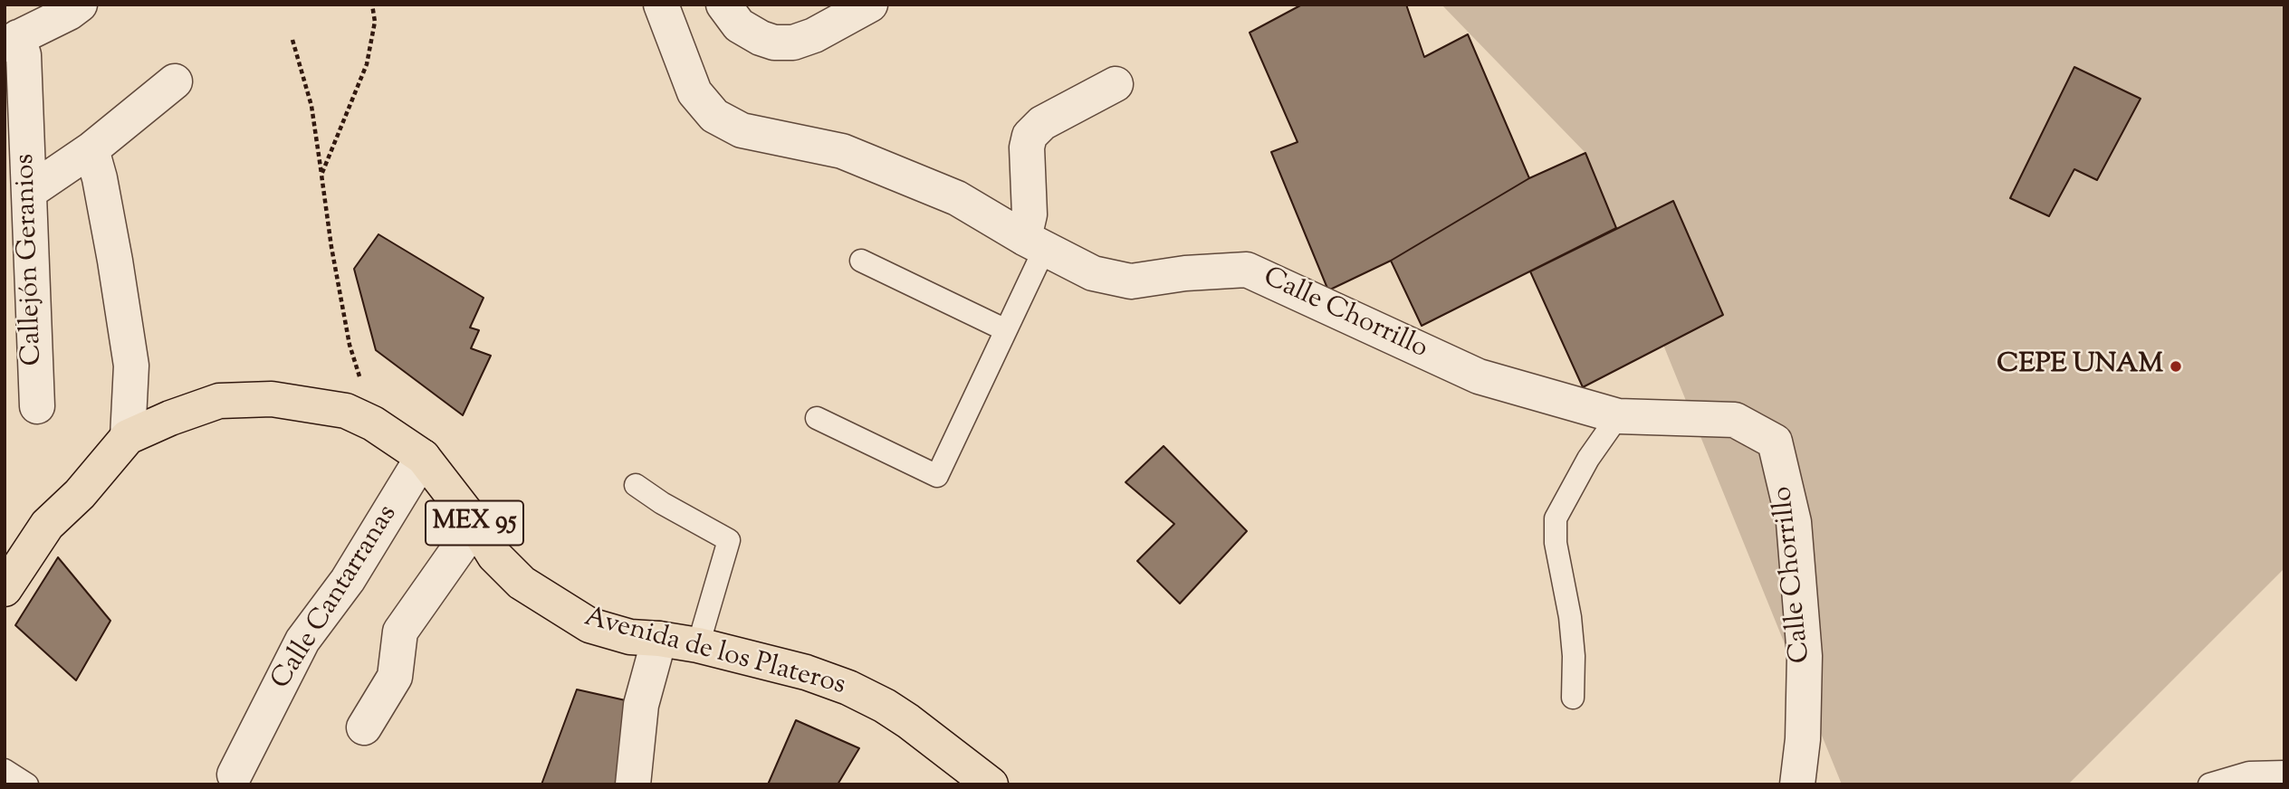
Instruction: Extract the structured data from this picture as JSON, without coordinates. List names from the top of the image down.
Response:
{
  "streets": {
    "main road": ["MEX 95", "Avenida de los Plateros"],
    "street": ["Callejón Geranios", "Calle Chorrillo", "Calle Cantarranas"]
  },
  "crossings": [
    ["Calle Cantarranas", "Avenida de los Plateros"]
  ],
  "places": ["CEPE UNAM"]
}
